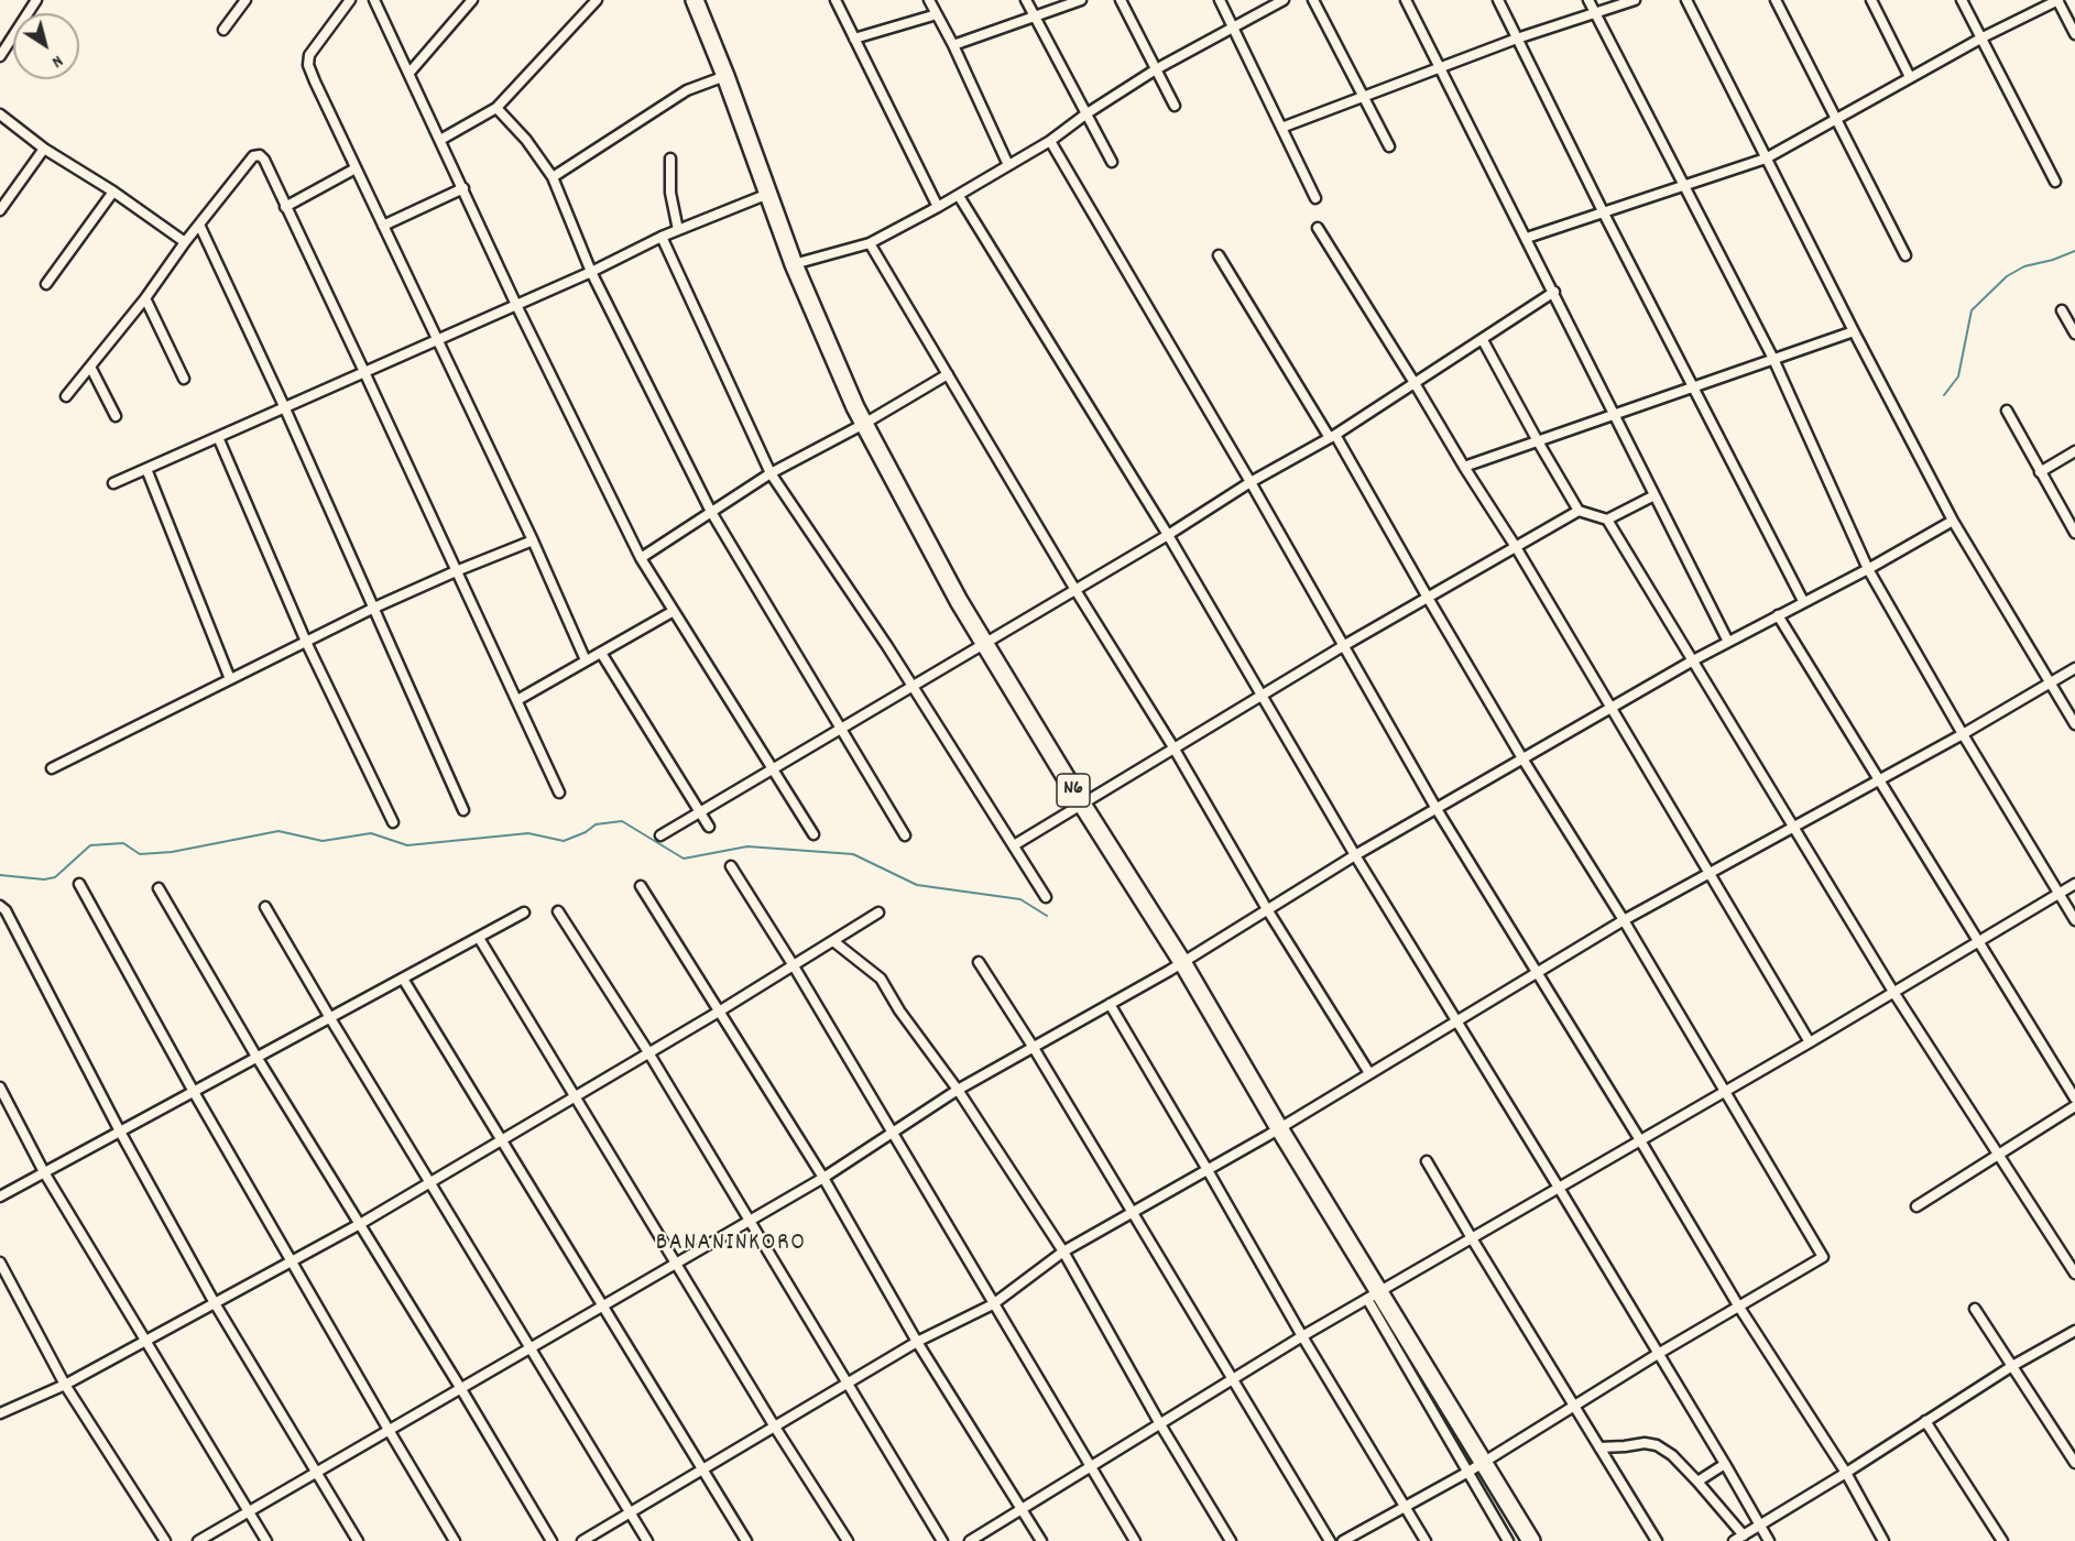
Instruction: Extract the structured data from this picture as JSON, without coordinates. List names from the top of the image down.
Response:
{
  "streets": {
    "highway": ["N6"]
  },
  "districts": ["BANANINKORO"],
  "north": "bottom right"
}
